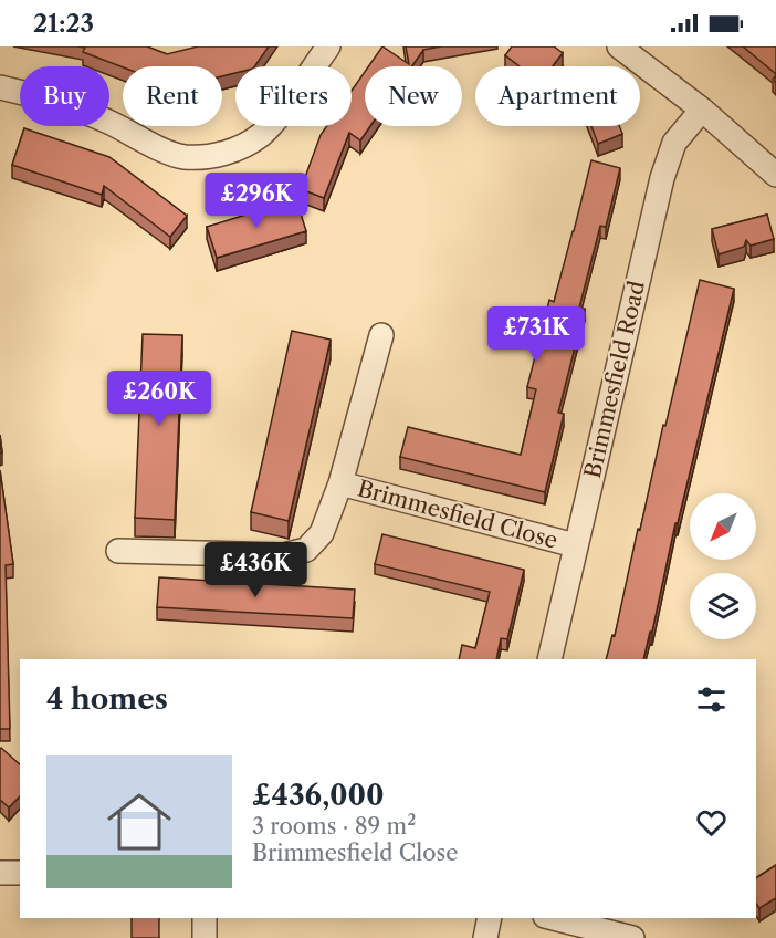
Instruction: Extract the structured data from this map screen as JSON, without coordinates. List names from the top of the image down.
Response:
{
  "streets": {
    "street": ["Brimmesfield Road", "Brimmesfield Close"]
  },
  "crossings": [
    ["Brimmesfield Road", "Brimmesfield Close"]
  ],
  "north": "bottom left",
  "page": {
    "status": "21:23",
    "chip": [
      "Buy",
      "Rent",
      "Filters",
      "New",
      "Apartment"
    ],
    "price": [
      "£296K",
      "£731K",
      "£260K",
      "£436K"
    ],
    "heading": "4 homes",
    "list": [
      {
        "name": "£436,000",
        "note": "3 rooms · 89 m² · Brimmesfield Close"
      }
    ]
  }
}
